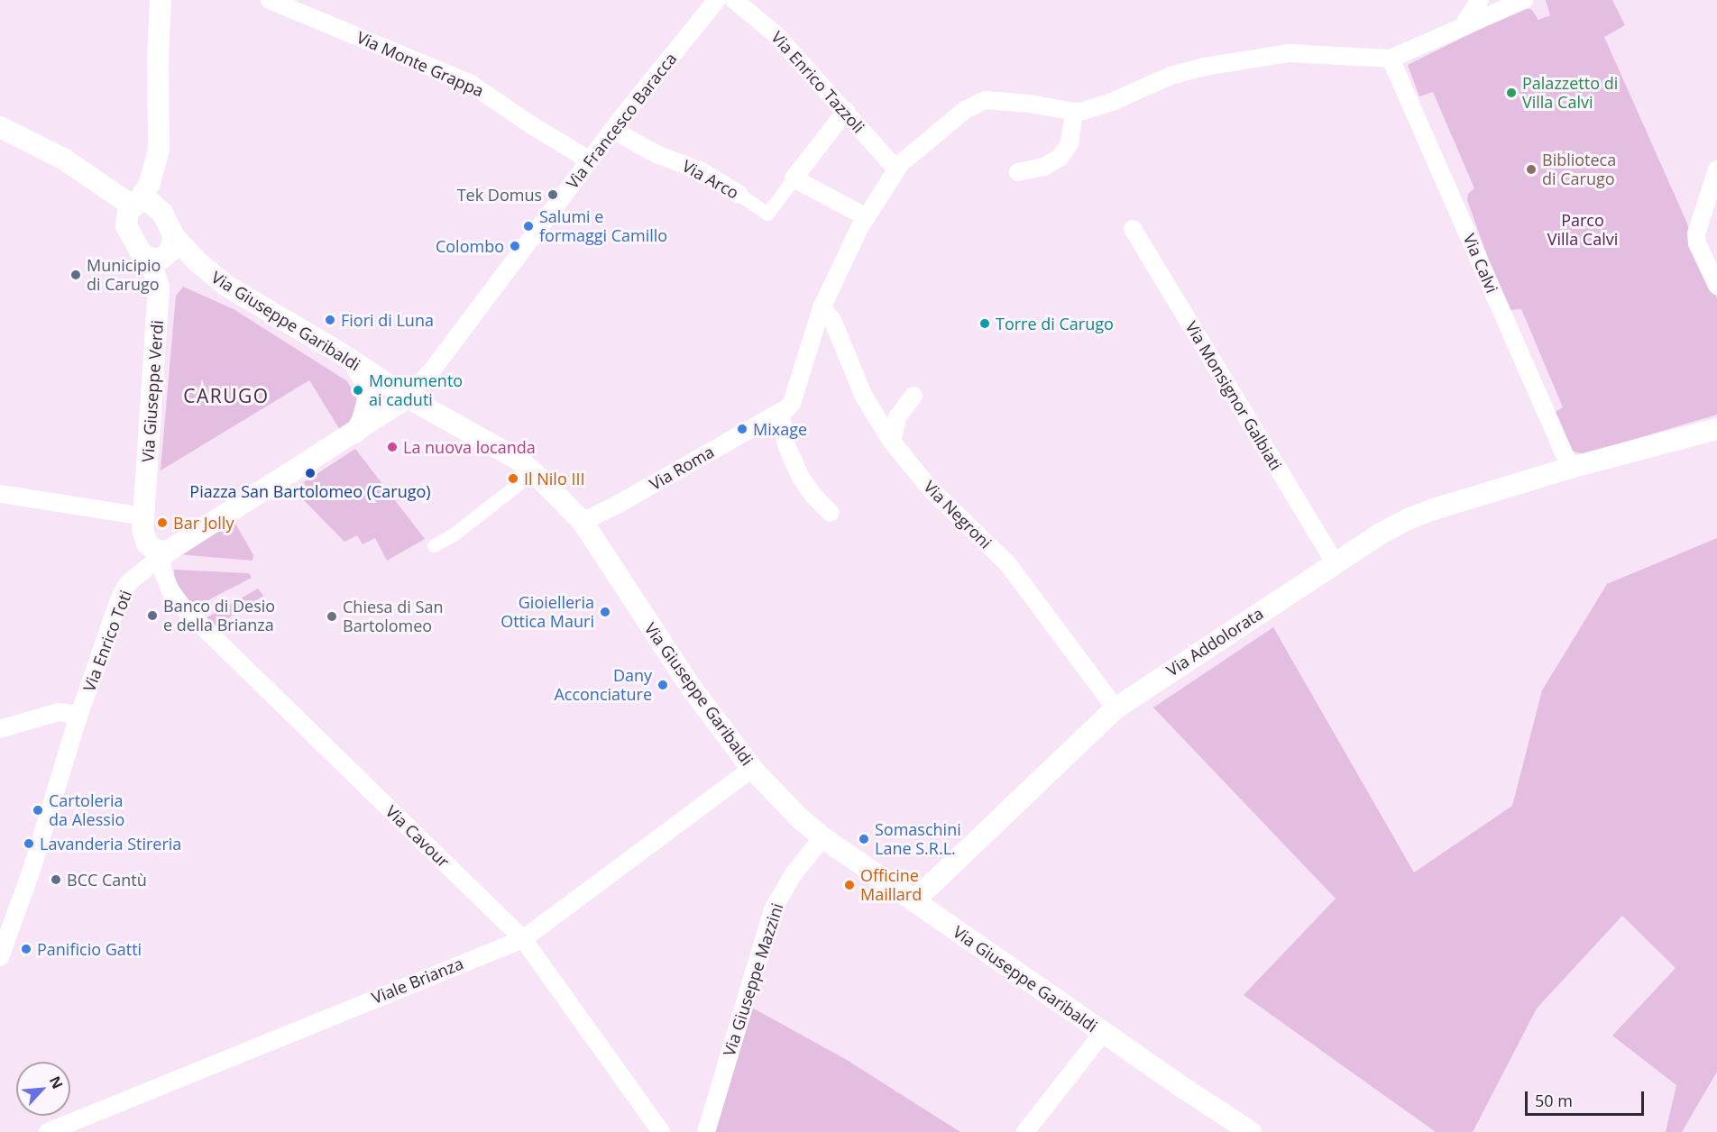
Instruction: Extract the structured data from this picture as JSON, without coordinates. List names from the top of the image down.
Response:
{
  "streets": {
    "street": [
      "Via Monte Grappa",
      "Via Enrico Tazzoli",
      "Via Francesco Baracca",
      "Via Arco",
      "Via Calvi",
      "Via Giuseppe Garibaldi",
      "Via Giuseppe Verdi",
      "Via Monsignor Galbiati",
      "Via Roma",
      "Via Negroni",
      "Via Enrico Toti",
      "Via Addolorata",
      "Via Cavour",
      "Via Giuseppe Mazzini",
      "Viale Brianza"
    ]
  },
  "crossings": [
    ["Via Monte Grappa", "Via Francesco Baracca"],
    ["Via Francesco Baracca", "Via Arco"],
    ["Via Francesco Baracca", "Via Giuseppe Garibaldi"],
    ["Via Francesco Baracca", "Via Enrico Toti"],
    ["Via Calvi", "Via Addolorata"],
    ["Via Giuseppe Garibaldi", "Via Giuseppe Verdi"],
    ["Via Giuseppe Garibaldi", "Via Roma"],
    ["Via Giuseppe Garibaldi", "Via Enrico Toti"],
    ["Via Giuseppe Garibaldi", "Via Addolorata"],
    ["Via Giuseppe Garibaldi", "Via Giuseppe Mazzini"],
    ["Via Giuseppe Garibaldi", "Viale Brianza"],
    ["Via Giuseppe Verdi", "Via Enrico Toti"],
    ["Via Monsignor Galbiati", "Via Addolorata"],
    ["Via Negroni", "Via Addolorata"],
    ["Via Enrico Toti", "Via Cavour"],
    ["Via Cavour", "Viale Brianza"]
  ],
  "districts": ["CARUGO"],
  "parks": ["Parco Villa Calvi"],
  "places": [
    "Palazzetto di Villa Calvi",
    "Biblioteca di Carugo",
    "Tek Domus",
    "Salumi e formaggi Camillo",
    "Colombo",
    "Municipio di Carugo",
    "Fiori di Luna",
    "Torre di Carugo",
    "Monumento ai caduti",
    "Mixage",
    "La nuova locanda",
    "Piazza San Bartolomeo (Carugo)",
    "Il Nilo III",
    "Bar Jolly",
    "Gioielleria Ottica Mauri",
    "Banco di Desio e della Brianza",
    "Chiesa di San Bartolomeo",
    "Dany Acconciature",
    "Cartoleria da Alessio",
    "Somaschini Lane S.R.L.",
    "Lavanderia Stireria",
    "BCC Cantù",
    "Officine Maillard",
    "Panificio Gatti"
  ],
  "scale_bar": "50 m",
  "north": "top right"
}
